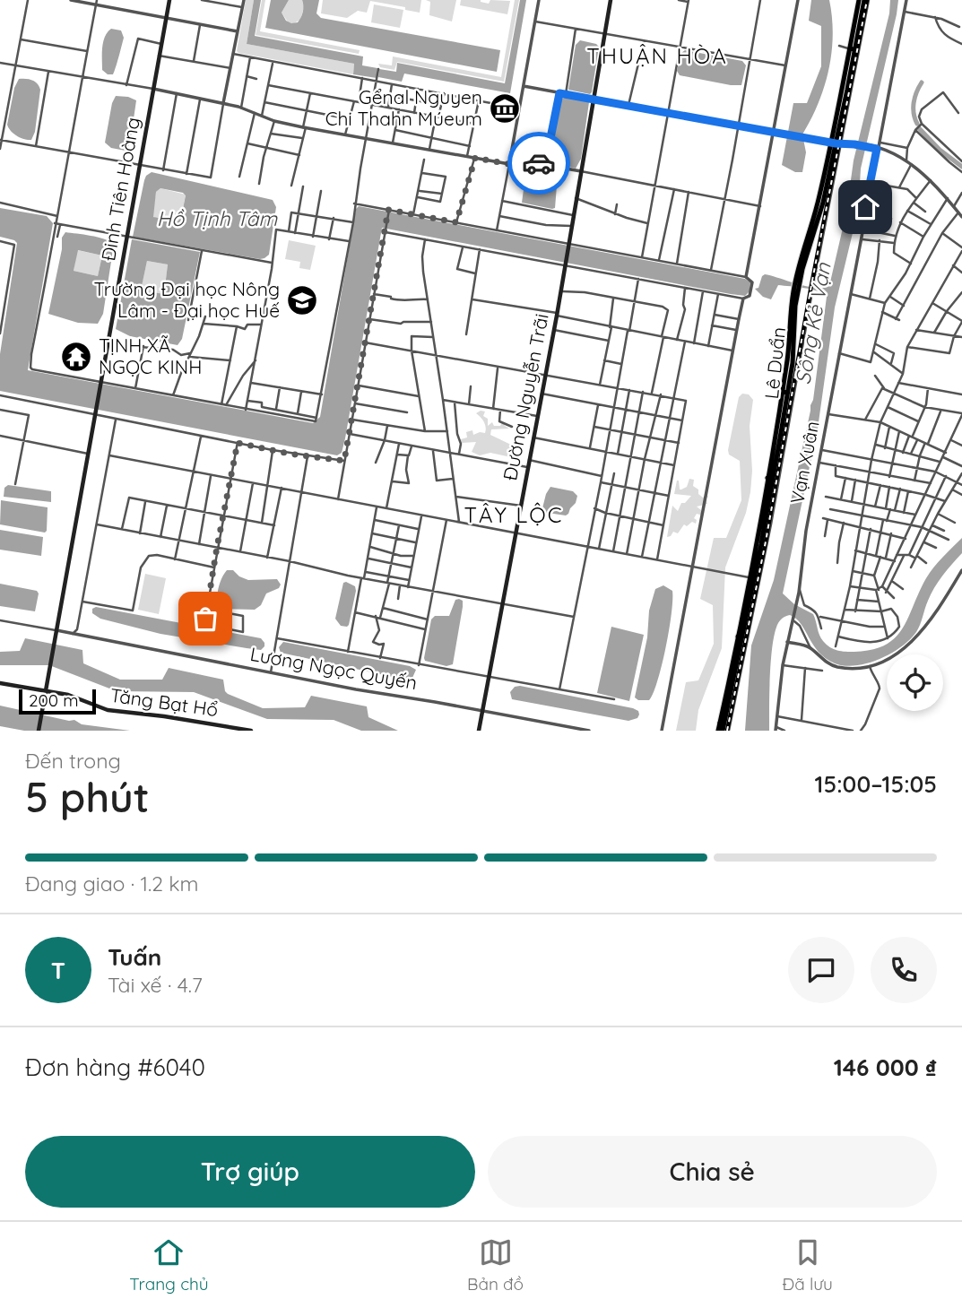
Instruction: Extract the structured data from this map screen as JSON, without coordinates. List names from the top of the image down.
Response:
{
  "streets": {
    "main road": [
      "Đinh Tiên Hoàng",
      "Lê Duẩn",
      "Đường Nguyễn Trãi",
      "Tăng Bạt Hổ"
    ],
    "street": ["Vạn Xuân", "Lương Ngọc Quyến"]
  },
  "crossings": [
    ["Đường Nguyễn Trãi", "Lương Ngọc Quyến"]
  ],
  "districts": ["THUẬN HÒA", "TÂY LỘC"],
  "water": ["Hồ Tịnh Tâm", "Sông Kẻ Vạn"],
  "places": {
    "museum": ["Gểnal Nguyen Chi Thahn Múeum"],
    "school or university": ["Trường Đại học Nông Lâm - Đại học Huế"],
    "temple": ["TỊNH XÃ NGỌC KINH"]
  },
  "scale_bar": "200 m",
  "page": {
    "scale": "200 m",
    "heading": ["5 phút", "Đến trong", "15:00–15:05"],
    "panel": [
      "Tuấn",
      "Tài xế · 4.7",
      "Đơn hàng #6040",
      "146 000 ₫"
    ],
    "bar": "Đang giao · 1.2 km",
    "round": "T",
    "buttons": ["Trợ giúp", "Chia sẻ"],
    "tabs": ["Trang chủ", "Bản đồ", "Đã lưu"]
  }
}
